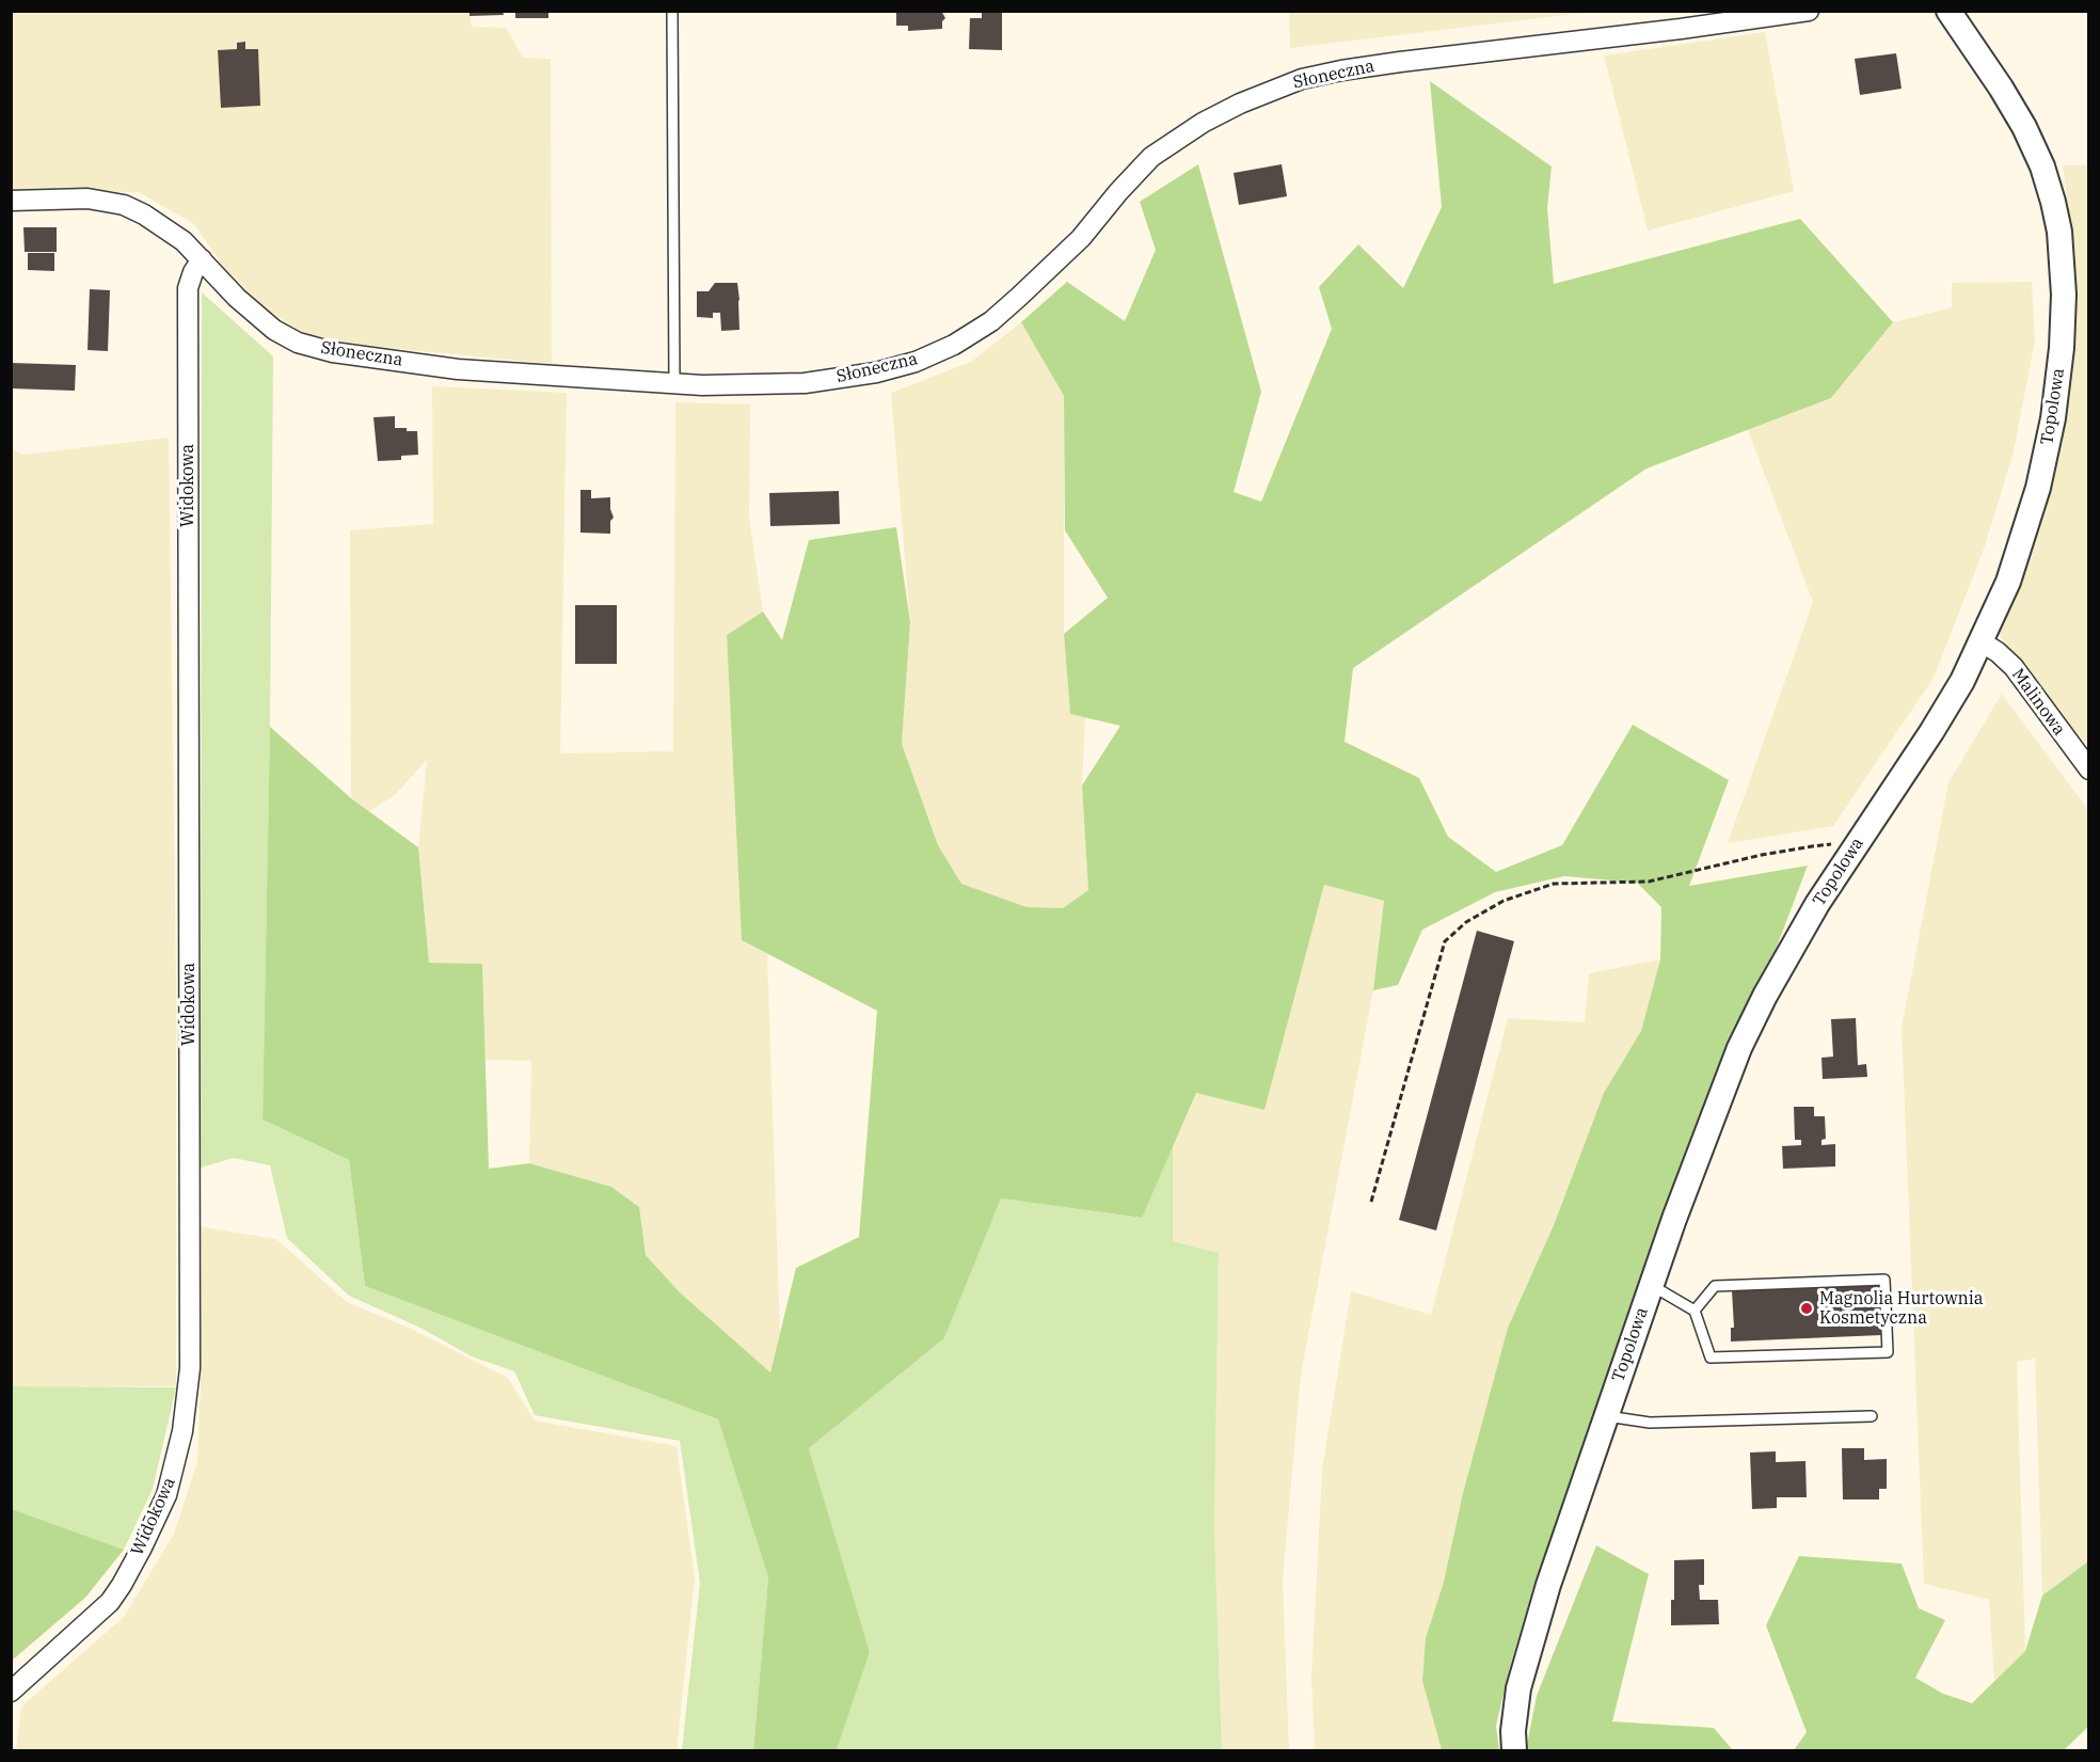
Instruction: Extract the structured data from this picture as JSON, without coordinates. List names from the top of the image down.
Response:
{
  "streets": {
    "street": [
      "Słoneczna",
      "Topolowa",
      "Widokowa",
      "Malinowa"
    ]
  },
  "crossings": [
    ["Słoneczna", "Widokowa"],
    ["Topolowa", "Malinowa"]
  ],
  "places": ["Magnolia Hurtownia Kosmetyczna"]
}
